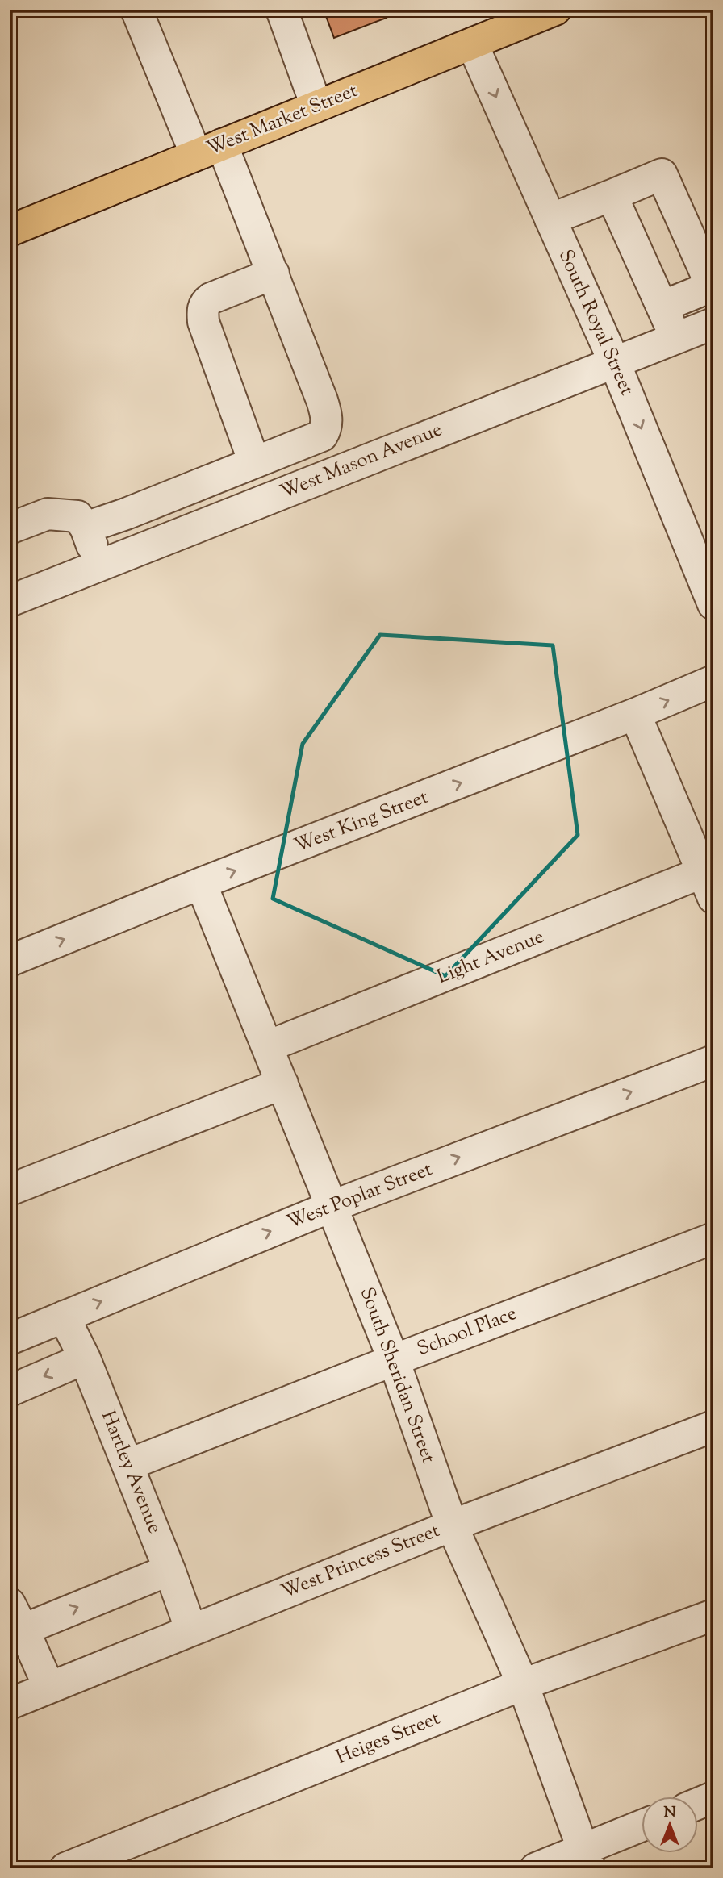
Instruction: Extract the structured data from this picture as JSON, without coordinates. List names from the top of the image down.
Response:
{
  "streets": {
    "main road": ["West Market Street"],
    "street": [
      "South Royal Street",
      "West Mason Avenue",
      "West King Street",
      "Light Avenue",
      "West Poplar Street",
      "School Place",
      "South Sheridan Street",
      "Hartley Avenue",
      "West Princess Street",
      "Heiges Street"
    ]
  },
  "crossings": [
    ["West Market Street", "South Royal Street"],
    ["South Royal Street", "West Mason Avenue"],
    ["West King Street", "South Sheridan Street"],
    ["Light Avenue", "South Sheridan Street"],
    ["West Poplar Street", "South Sheridan Street"],
    ["West Poplar Street", "Hartley Avenue"],
    ["School Place", "South Sheridan Street"],
    ["School Place", "Hartley Avenue"],
    ["South Sheridan Street", "West Princess Street"],
    ["South Sheridan Street", "Heiges Street"],
    ["Hartley Avenue", "West Princess Street"]
  ],
  "one_way": ["South Royal Street", "West King Street"],
  "north": "top"
}
